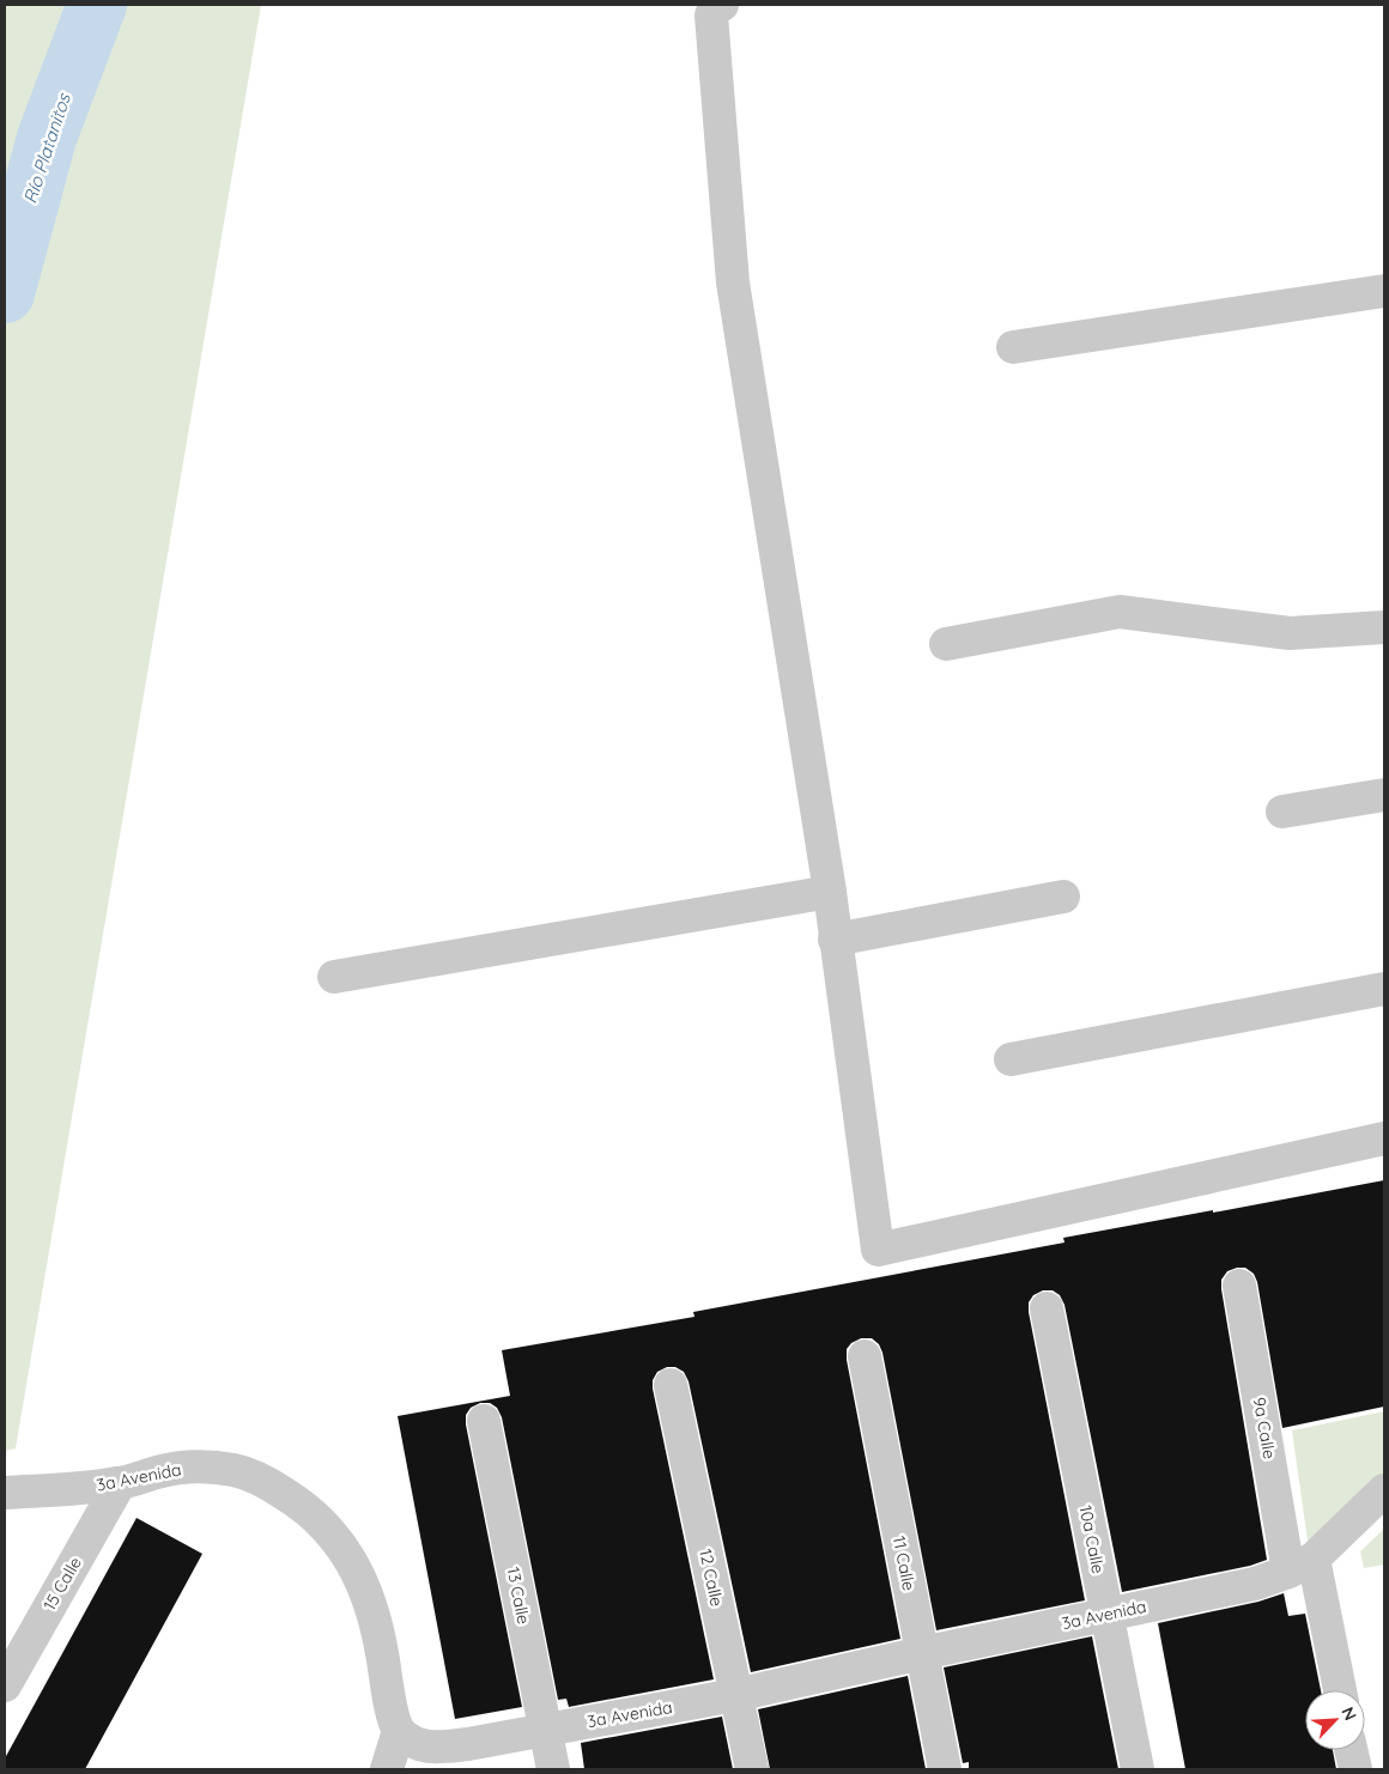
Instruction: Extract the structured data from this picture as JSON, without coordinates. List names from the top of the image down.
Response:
{
  "streets": {
    "street": [
      "9a Calle",
      "3a Avenida",
      "10a Calle",
      "11 Calle",
      "12 Calle",
      "15 Calle",
      "13 Calle"
    ]
  },
  "crossings": [
    ["9a Calle", "3a Avenida"],
    ["3a Avenida", "10a Calle"],
    ["3a Avenida", "11 Calle"],
    ["3a Avenida", "12 Calle"],
    ["3a Avenida", "15 Calle"],
    ["3a Avenida", "13 Calle"]
  ],
  "water": ["Río Platanitos"],
  "north": "top right"
}
